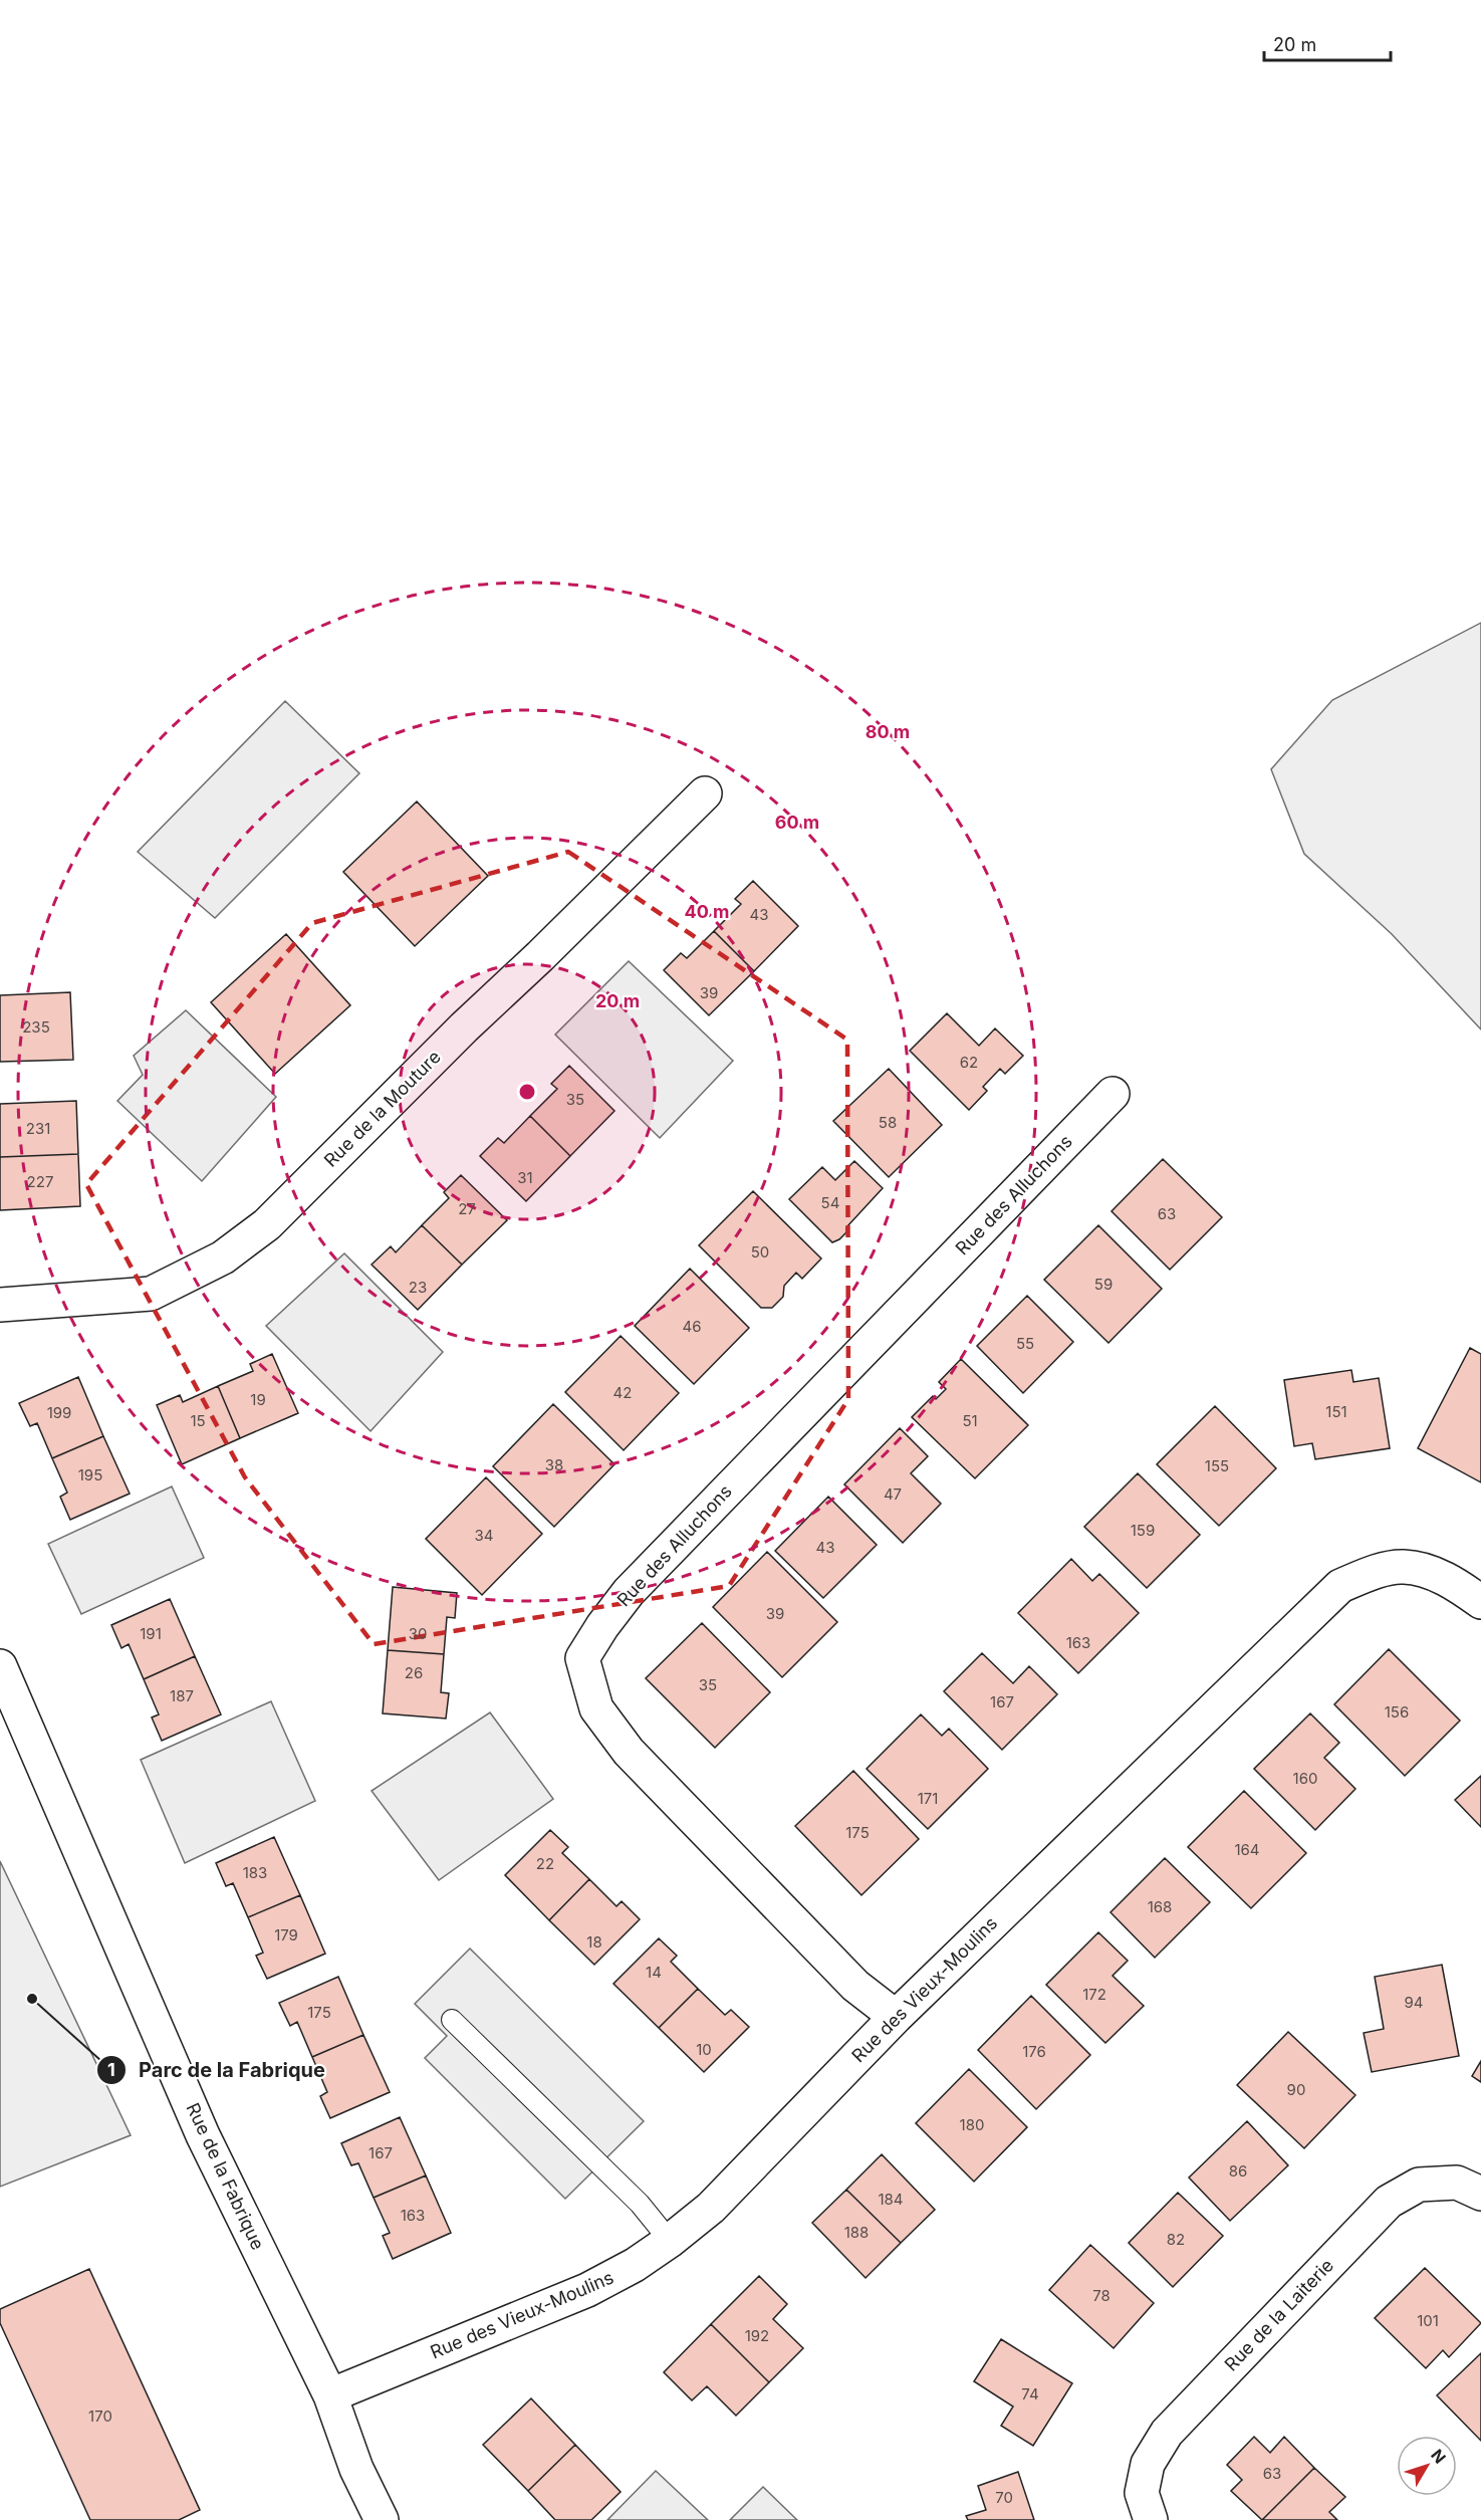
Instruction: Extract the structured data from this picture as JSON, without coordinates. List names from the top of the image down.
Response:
{
  "streets": {
    "street": [
      "Rue de la Mouture",
      "Rue des Alluchons",
      "Rue des Vieux-Moulins",
      "Rue de la Fabrique",
      "Rue de la Laiterie"
    ]
  },
  "crossings": [
    ["Rue des Alluchons", "Rue des Vieux-Moulins"],
    ["Rue des Vieux-Moulins", "Rue de la Fabrique"]
  ],
  "places": ["Parc de la Fabrique"],
  "house_numbers": [
    "43",
    "39",
    "235",
    "62",
    "35",
    "58",
    "231",
    "31",
    "227",
    "54",
    "27",
    "63",
    "50",
    "59",
    "23",
    "46",
    "55",
    "42",
    "19",
    "151",
    "199",
    "15",
    "51",
    "38",
    "155",
    "195",
    "47",
    "159",
    "34",
    "43",
    "39",
    "191",
    "30",
    "163",
    "26",
    "35",
    "187",
    "167",
    "156",
    "160",
    "171",
    "175",
    "164",
    "22",
    "183",
    "168",
    "179",
    "18",
    "14",
    "172",
    "94",
    "175",
    "10",
    "176",
    "90",
    "180",
    "167",
    "86",
    "184",
    "163",
    "188",
    "82",
    "78",
    "101",
    "192",
    "74",
    "170",
    "63",
    "70"
  ],
  "scale_bar": "20 m",
  "north": "top right",
  "rings": [
    "80 m",
    "60 m",
    "40 m",
    "20 m"
  ]
}
